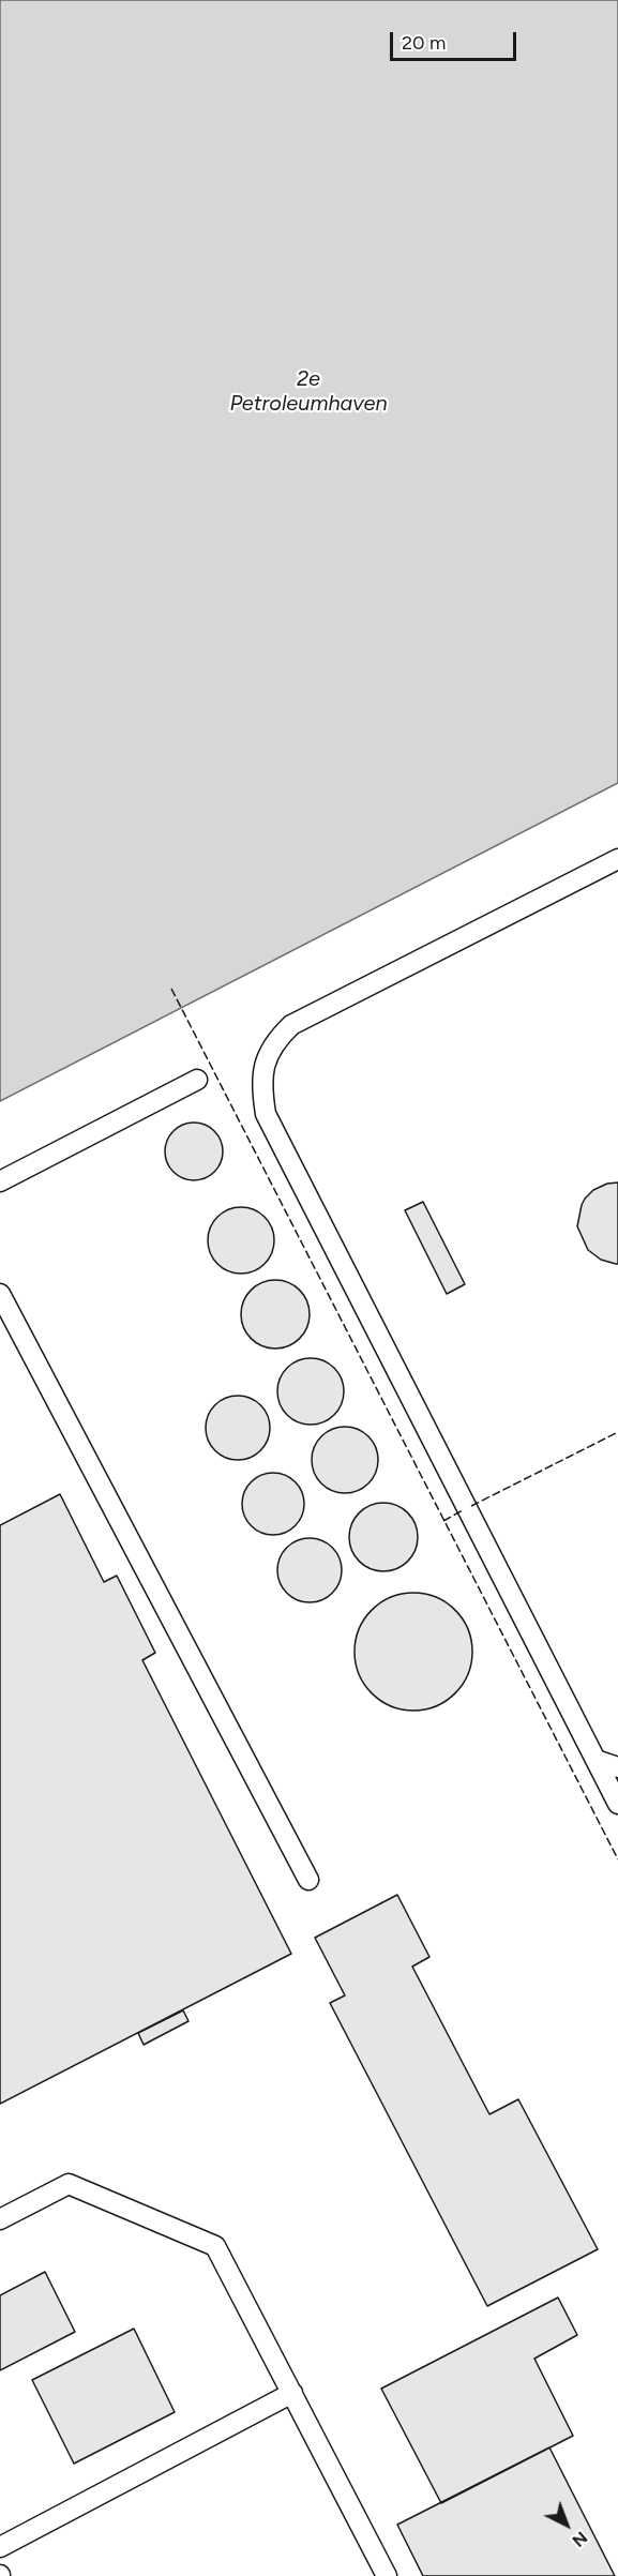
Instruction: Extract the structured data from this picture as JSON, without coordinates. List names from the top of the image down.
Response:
{
  "water": ["2e Petroleumhaven"],
  "scale_bar": "20 m",
  "north": "bottom right"
}
